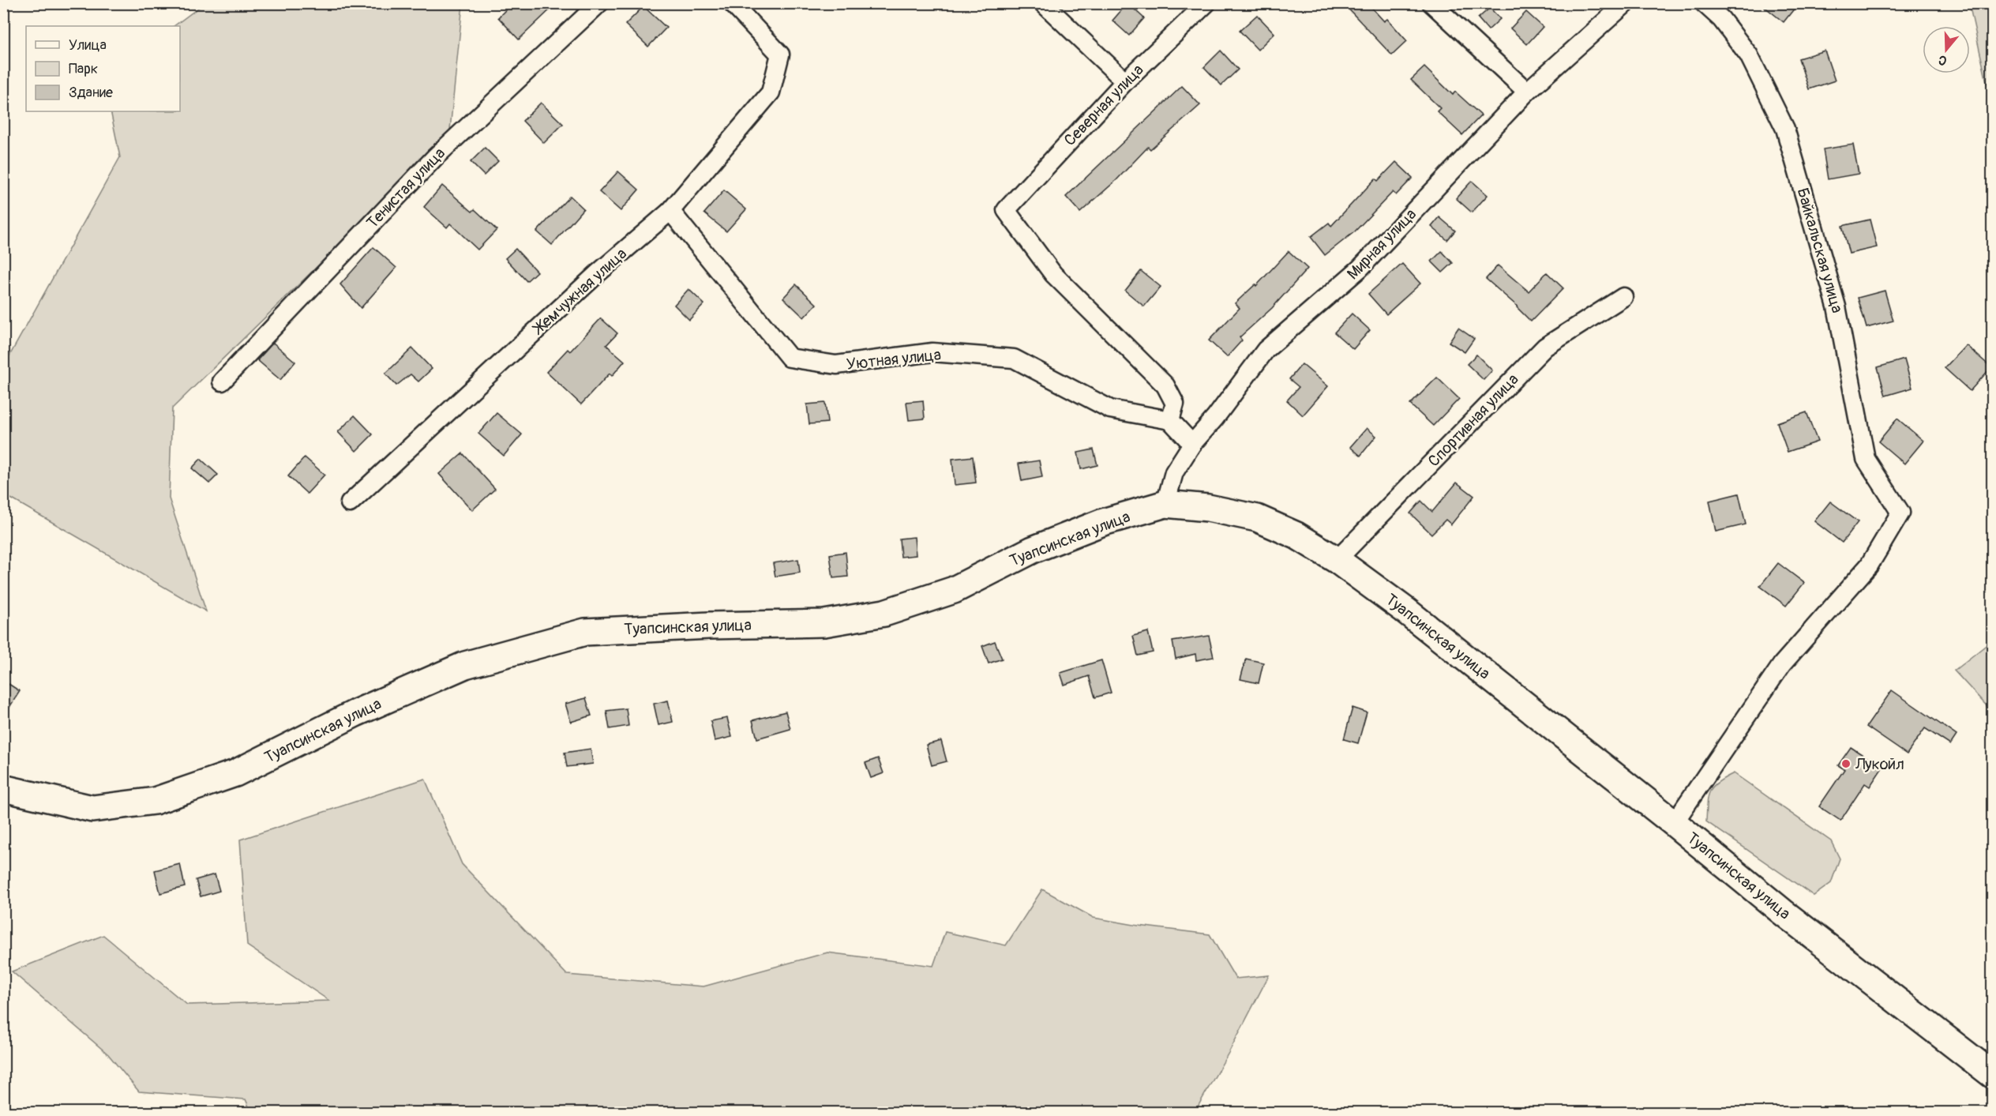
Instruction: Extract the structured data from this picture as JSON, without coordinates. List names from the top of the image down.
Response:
{
  "streets": {
    "main road": ["Туапсинская улица"],
    "street": [
      "Северная улица",
      "Тенистая улица",
      "Мирная улица",
      "Байкальская улица",
      "Жемчужная улица",
      "Уютная улица",
      "Спортивная улица"
    ]
  },
  "crossings": [
    ["Северная улица", "Уютная улица"],
    ["Мирная улица", "Туапсинская улица"],
    ["Байкальская улица", "Туапсинская улица"],
    ["Жемчужная улица", "Уютная улица"],
    ["Спортивная улица", "Туапсинская улица"]
  ],
  "places": ["Лукойл"],
  "legend": ["Улица", "Парк", "Здание"],
  "north": "bottom"
}
